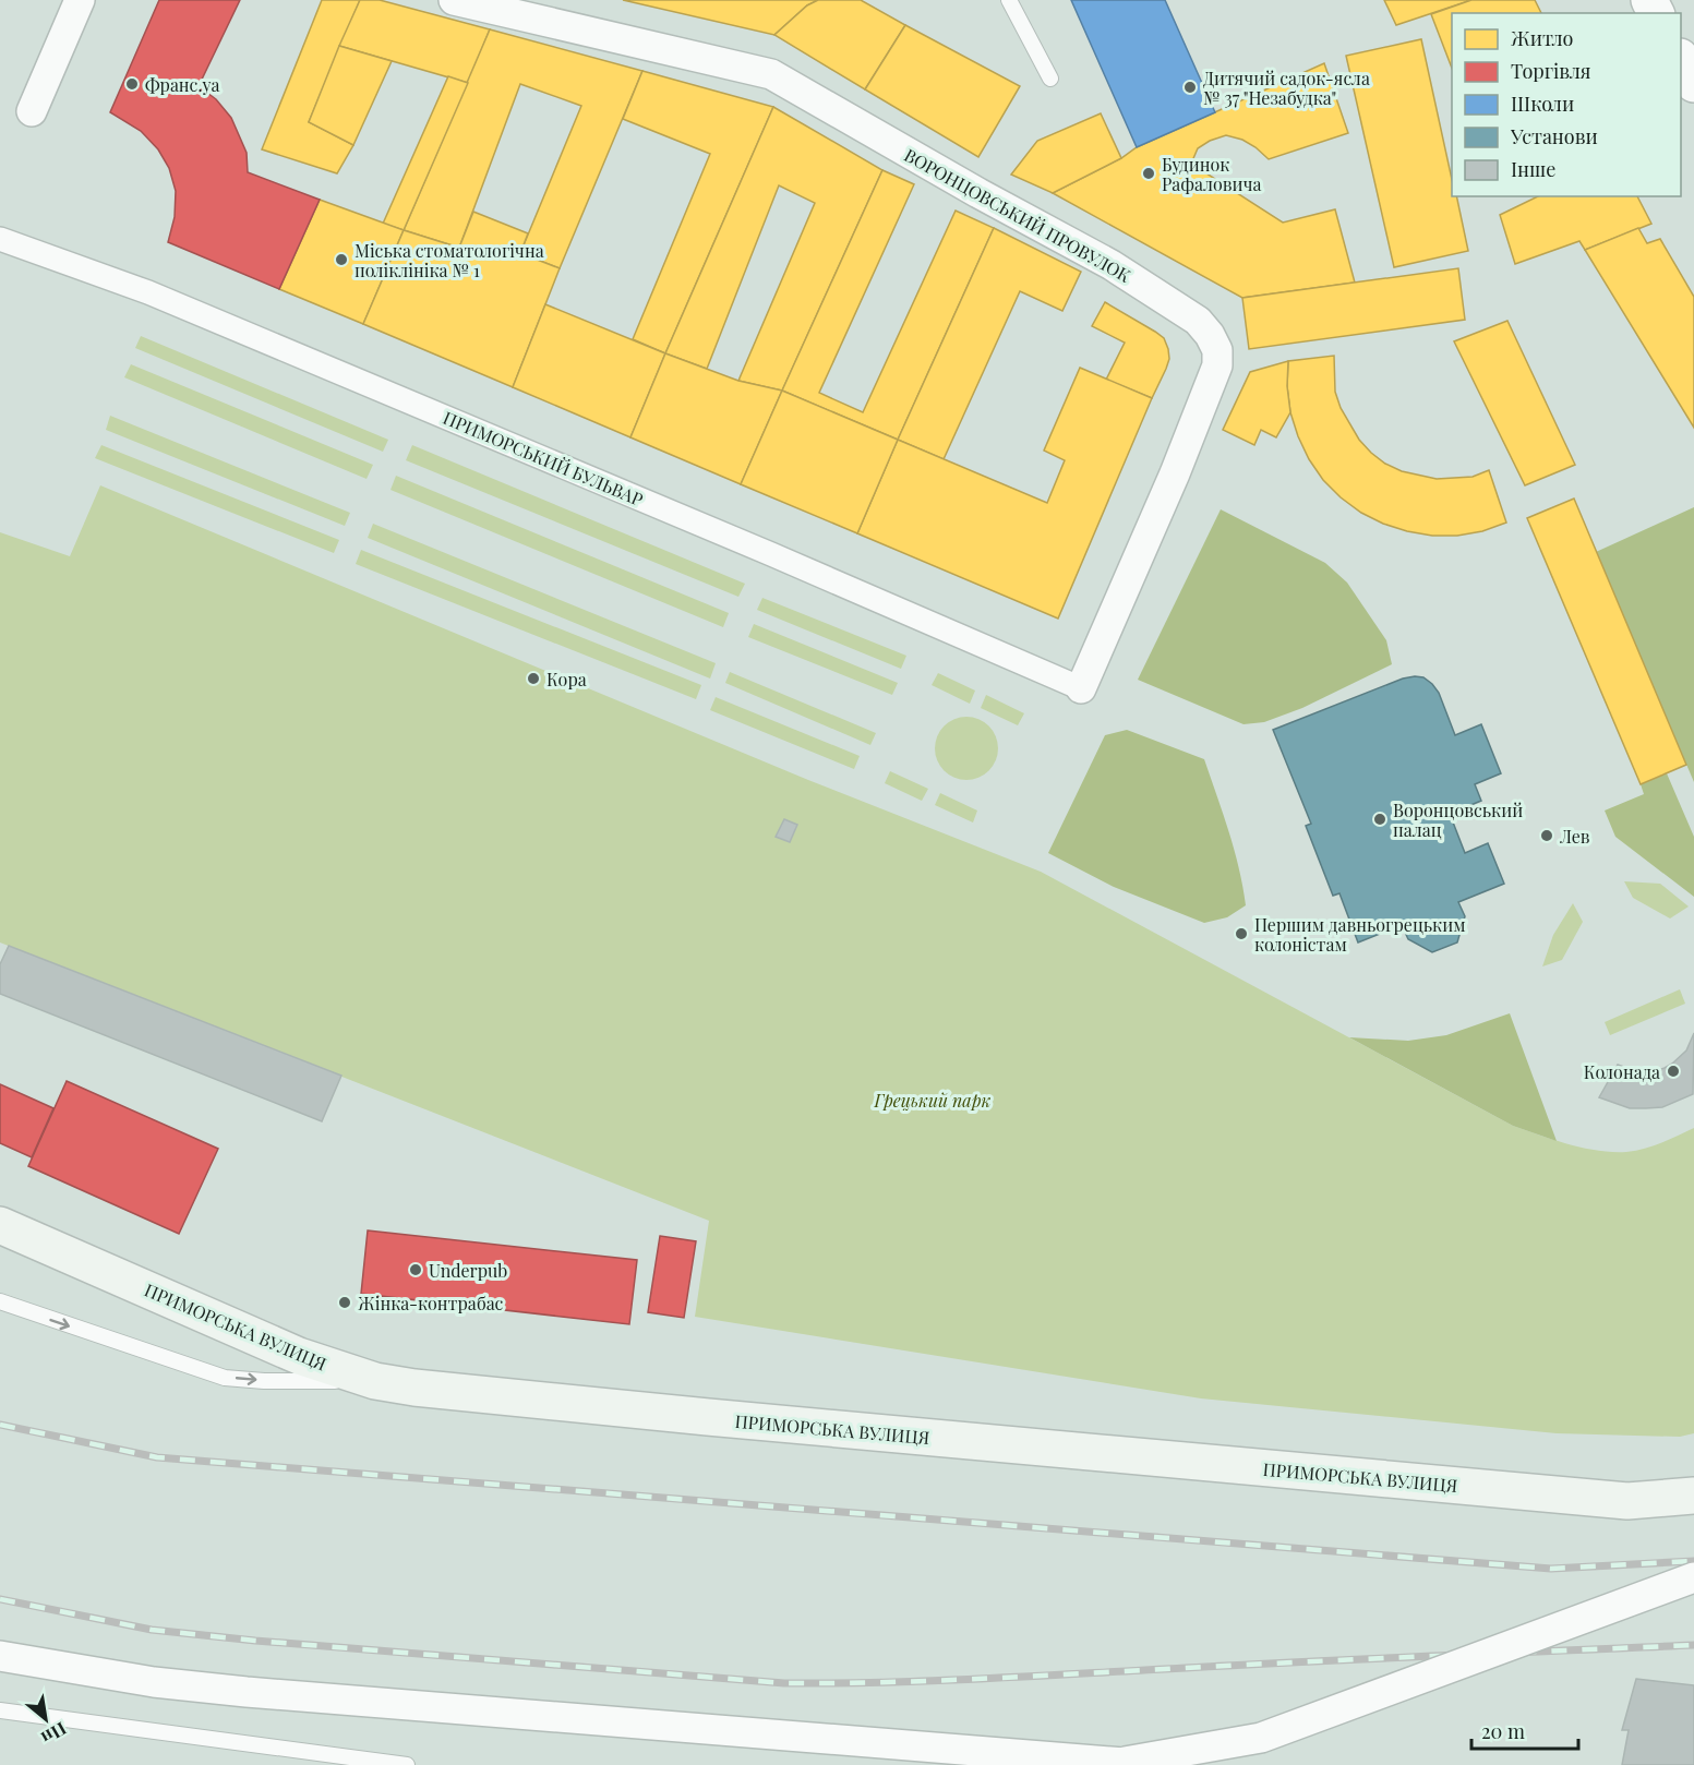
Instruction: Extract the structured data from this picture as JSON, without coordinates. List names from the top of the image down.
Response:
{
  "streets": {
    "main road": ["ПРИМОРСЬКА ВУЛИЦЯ"],
    "street": ["ВОРОНЦОВСЬКИЙ ПРОВУЛОК", "ПРИМОРСЬКИЙ БУЛЬВАР"]
  },
  "crossings": [
    ["ВОРОНЦОВСЬКИЙ ПРОВУЛОК", "ПРИМОРСЬКИЙ БУЛЬВАР"]
  ],
  "parks": ["Грецький парк"],
  "places": [
    "Франс.уа",
    "Дитячий садок-ясла № 37 \"Незабудка\"",
    "Будинок Рафаловича",
    "Міська стоматологічна поліклініка № 1",
    "Кора",
    "Воронцовський палац",
    "Лев",
    "Першим давньогрецьким колоністам",
    "Колонада",
    "Underpub",
    "Жінка-контрабас"
  ],
  "legend": [
    "Житло",
    "Торгівля",
    "Школи",
    "Установи",
    "Інше"
  ],
  "scale_bar": "20 m",
  "north": "bottom right"
}
